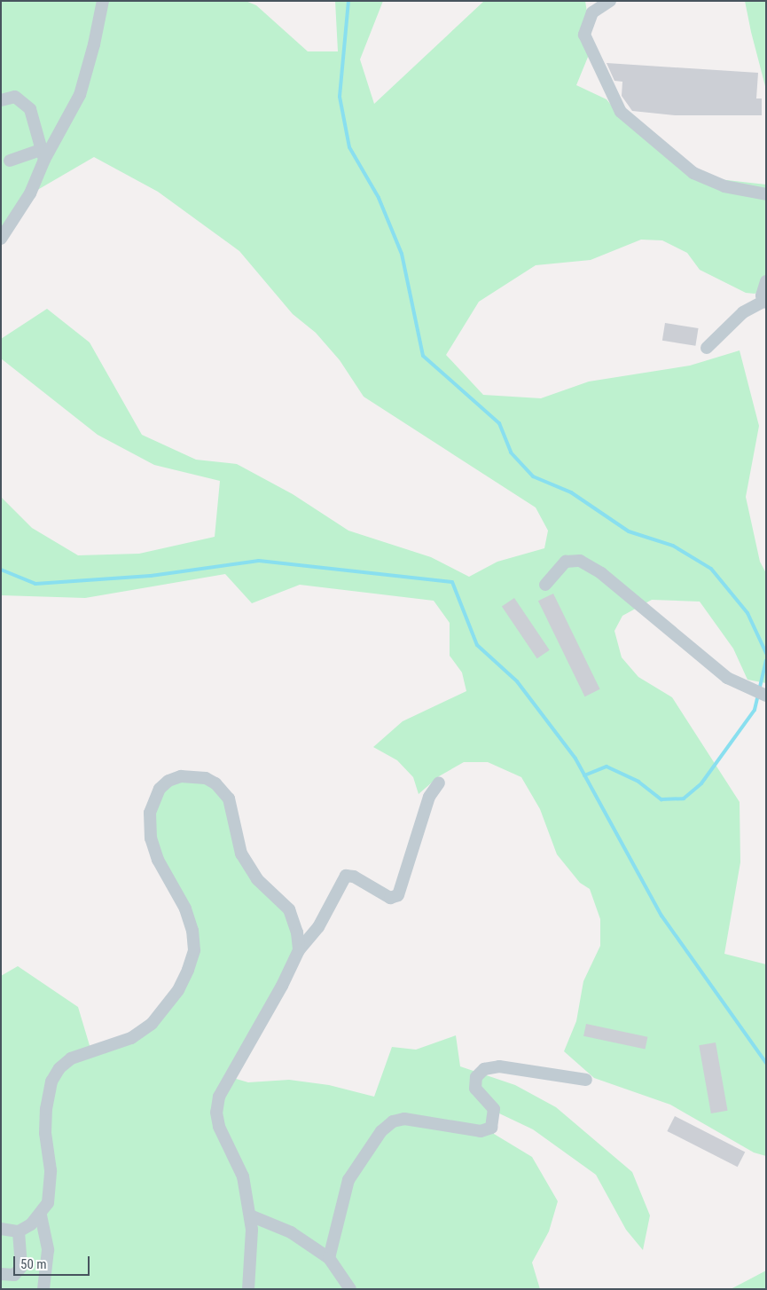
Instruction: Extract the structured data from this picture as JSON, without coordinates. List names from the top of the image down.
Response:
{
  "scale_bar": "50 m"
}
